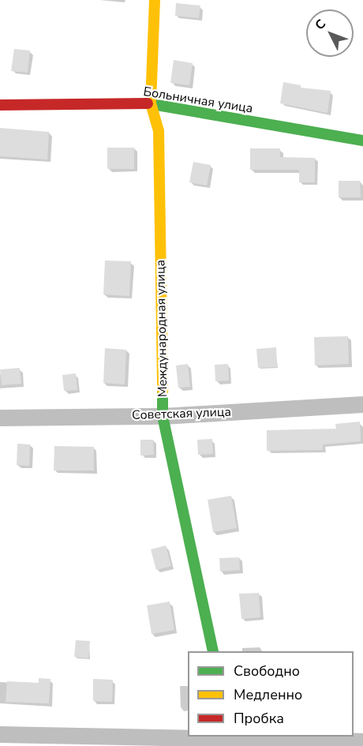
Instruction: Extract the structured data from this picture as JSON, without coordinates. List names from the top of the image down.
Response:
{
  "streets": {
    "street": ["Больничная улица", "Международная улица", "Советская улица"]
  },
  "crossings": [
    ["Больничная улица", "Международная улица"],
    ["Международная улица", "Советская улица"]
  ],
  "legend": ["Свободно", "Медленно", "Пробка"],
  "north": "top left"
}
